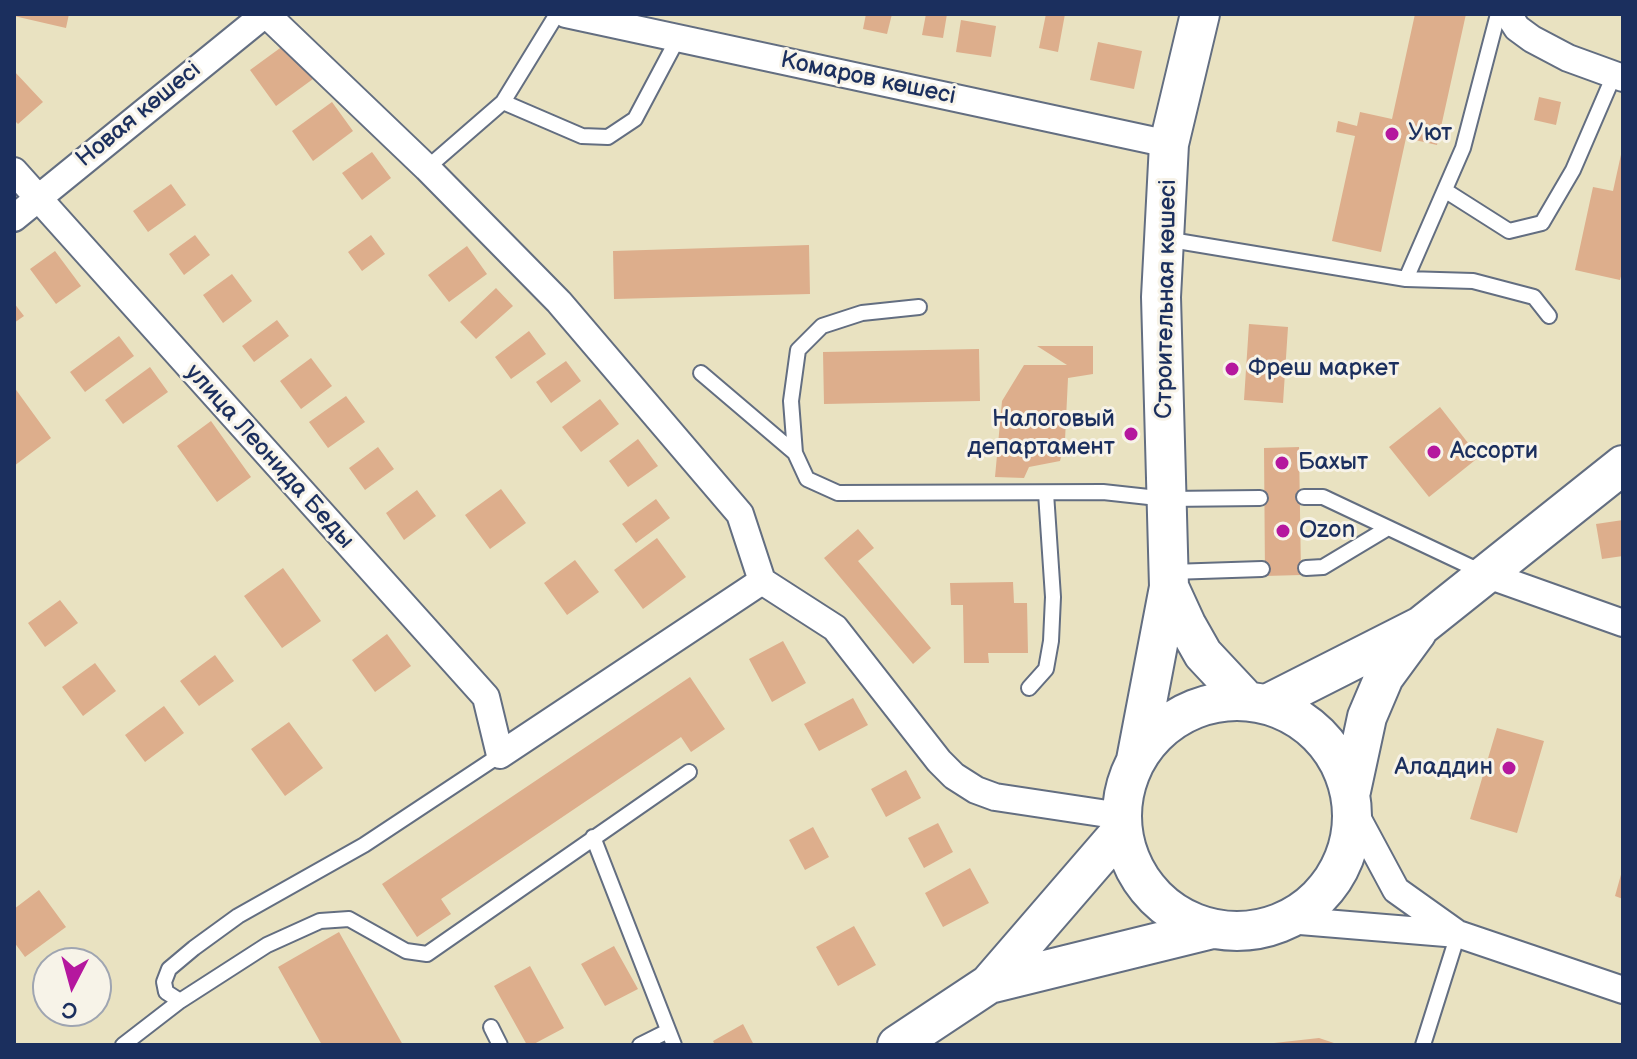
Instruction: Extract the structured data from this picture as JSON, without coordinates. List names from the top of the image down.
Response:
{
  "streets": {
    "main road": ["Строительная көшесі"],
    "street": ["Комаров көшесі", "Новая көшесі", "улица Леонида Беды"]
  },
  "crossings": [
    ["Комаров көшесі", "Строительная көшесі"],
    ["Новая көшесі", "улица Леонида Беды"]
  ],
  "places": [
    "Уют",
    "Фреш маркет",
    "Налоговый департамент",
    "Ассорти",
    "Бахыт",
    "Ozon",
    "Аладдин"
  ],
  "north": "bottom"
}
